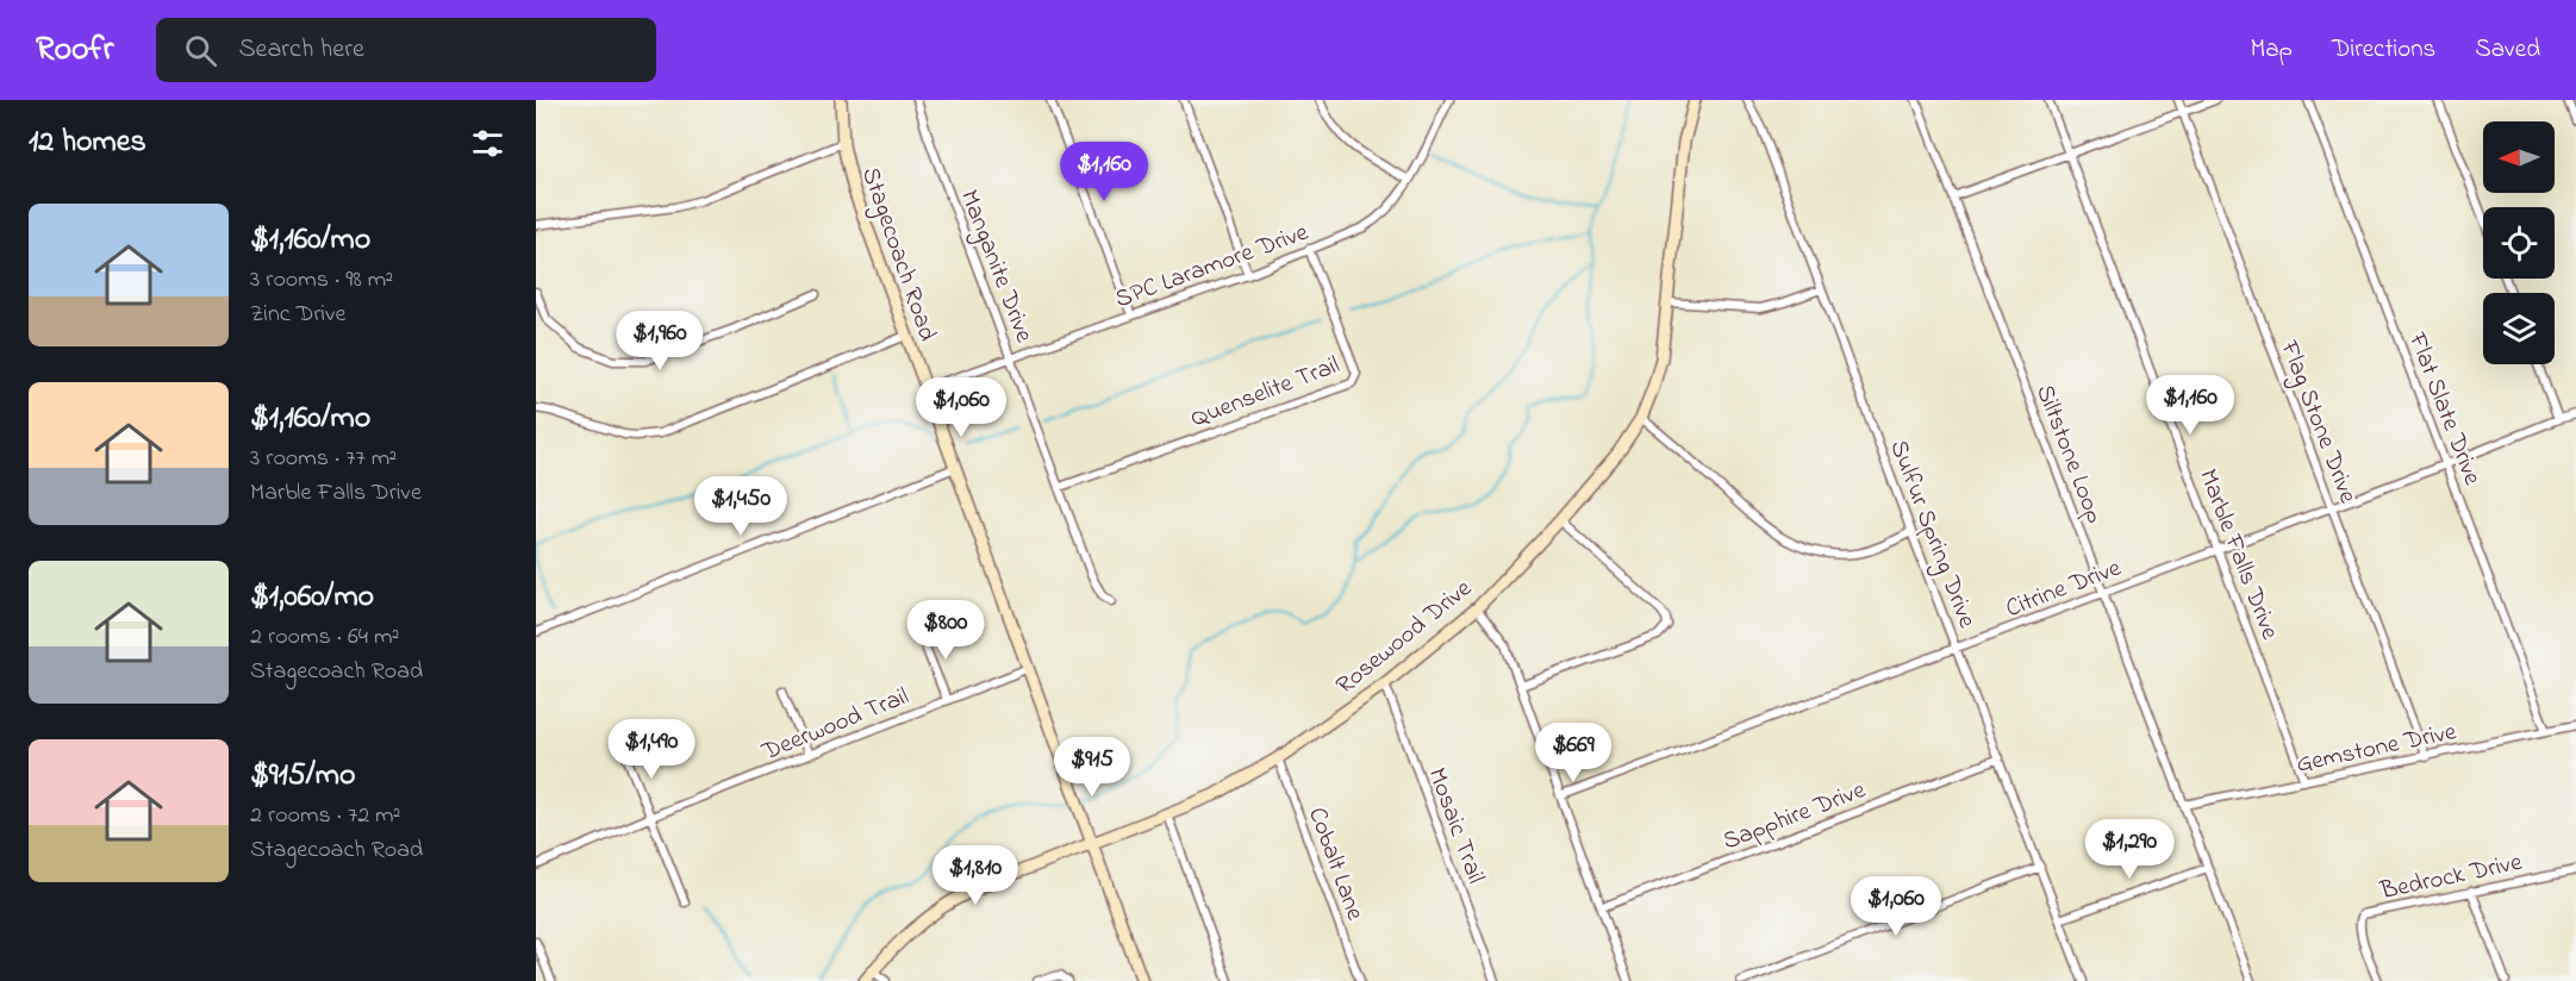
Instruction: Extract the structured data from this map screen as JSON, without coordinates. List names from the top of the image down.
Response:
{
  "streets": {
    "street": [
      "Stagecoach Road",
      "SPC Laramore Drive",
      "Manganite Drive",
      "Quenselite Trail",
      "Flat Slate Drive",
      "Flag Stone Drive",
      "Siltstone Loop",
      "Sulfur Spring Drive",
      "Marble Falls Drive",
      "Citrine Drive",
      "Rosewood Drive",
      "Deerwood Trail",
      "Gemstone Drive",
      "Sapphire Drive",
      "Mosaic Trail",
      "Cobalt Lane",
      "Bedrock Drive"
    ]
  },
  "crossings": [
    ["Stagecoach Road", "SPC Laramore Drive"],
    ["Stagecoach Road", "Rosewood Drive"],
    ["Stagecoach Road", "Deerwood Trail"],
    ["SPC Laramore Drive", "Manganite Drive"],
    ["SPC Laramore Drive", "Quenselite Trail"],
    ["Manganite Drive", "Quenselite Trail"],
    ["Flat Slate Drive", "Citrine Drive"],
    ["Flat Slate Drive", "Gemstone Drive"],
    ["Flag Stone Drive", "Citrine Drive"],
    ["Flag Stone Drive", "Gemstone Drive"],
    ["Siltstone Loop", "Citrine Drive"],
    ["Siltstone Loop", "Gemstone Drive"],
    ["Sulfur Spring Drive", "Citrine Drive"],
    ["Sulfur Spring Drive", "Sapphire Drive"],
    ["Marble Falls Drive", "Citrine Drive"],
    ["Marble Falls Drive", "Gemstone Drive"],
    ["Rosewood Drive", "Mosaic Trail"],
    ["Rosewood Drive", "Cobalt Lane"]
  ],
  "north": "left",
  "page": {
    "header": "Roofr",
    "search": "Search here",
    "nav": ["Map", "Directions", "Saved"],
    "heading": "12 homes",
    "price": [
      "$1,160",
      "$1,960",
      "$1,160",
      "$1,060",
      "$1,450",
      "$800",
      "$1,490",
      "$669",
      "$915",
      "$1,290",
      "$1,810",
      "$1,060"
    ],
    "list": [
      {
        "name": "$1,160/mo",
        "note": "3 rooms · 98 m² · Zinc Drive"
      },
      {
        "name": "$1,160/mo",
        "note": "3 rooms · 77 m² · Marble Falls Drive"
      },
      {
        "name": "$1,060/mo",
        "note": "2 rooms · 64 m² · Stagecoach Road"
      },
      {
        "name": "$915/mo",
        "note": "2 rooms · 72 m² · Stagecoach Road"
      }
    ]
  }
}
